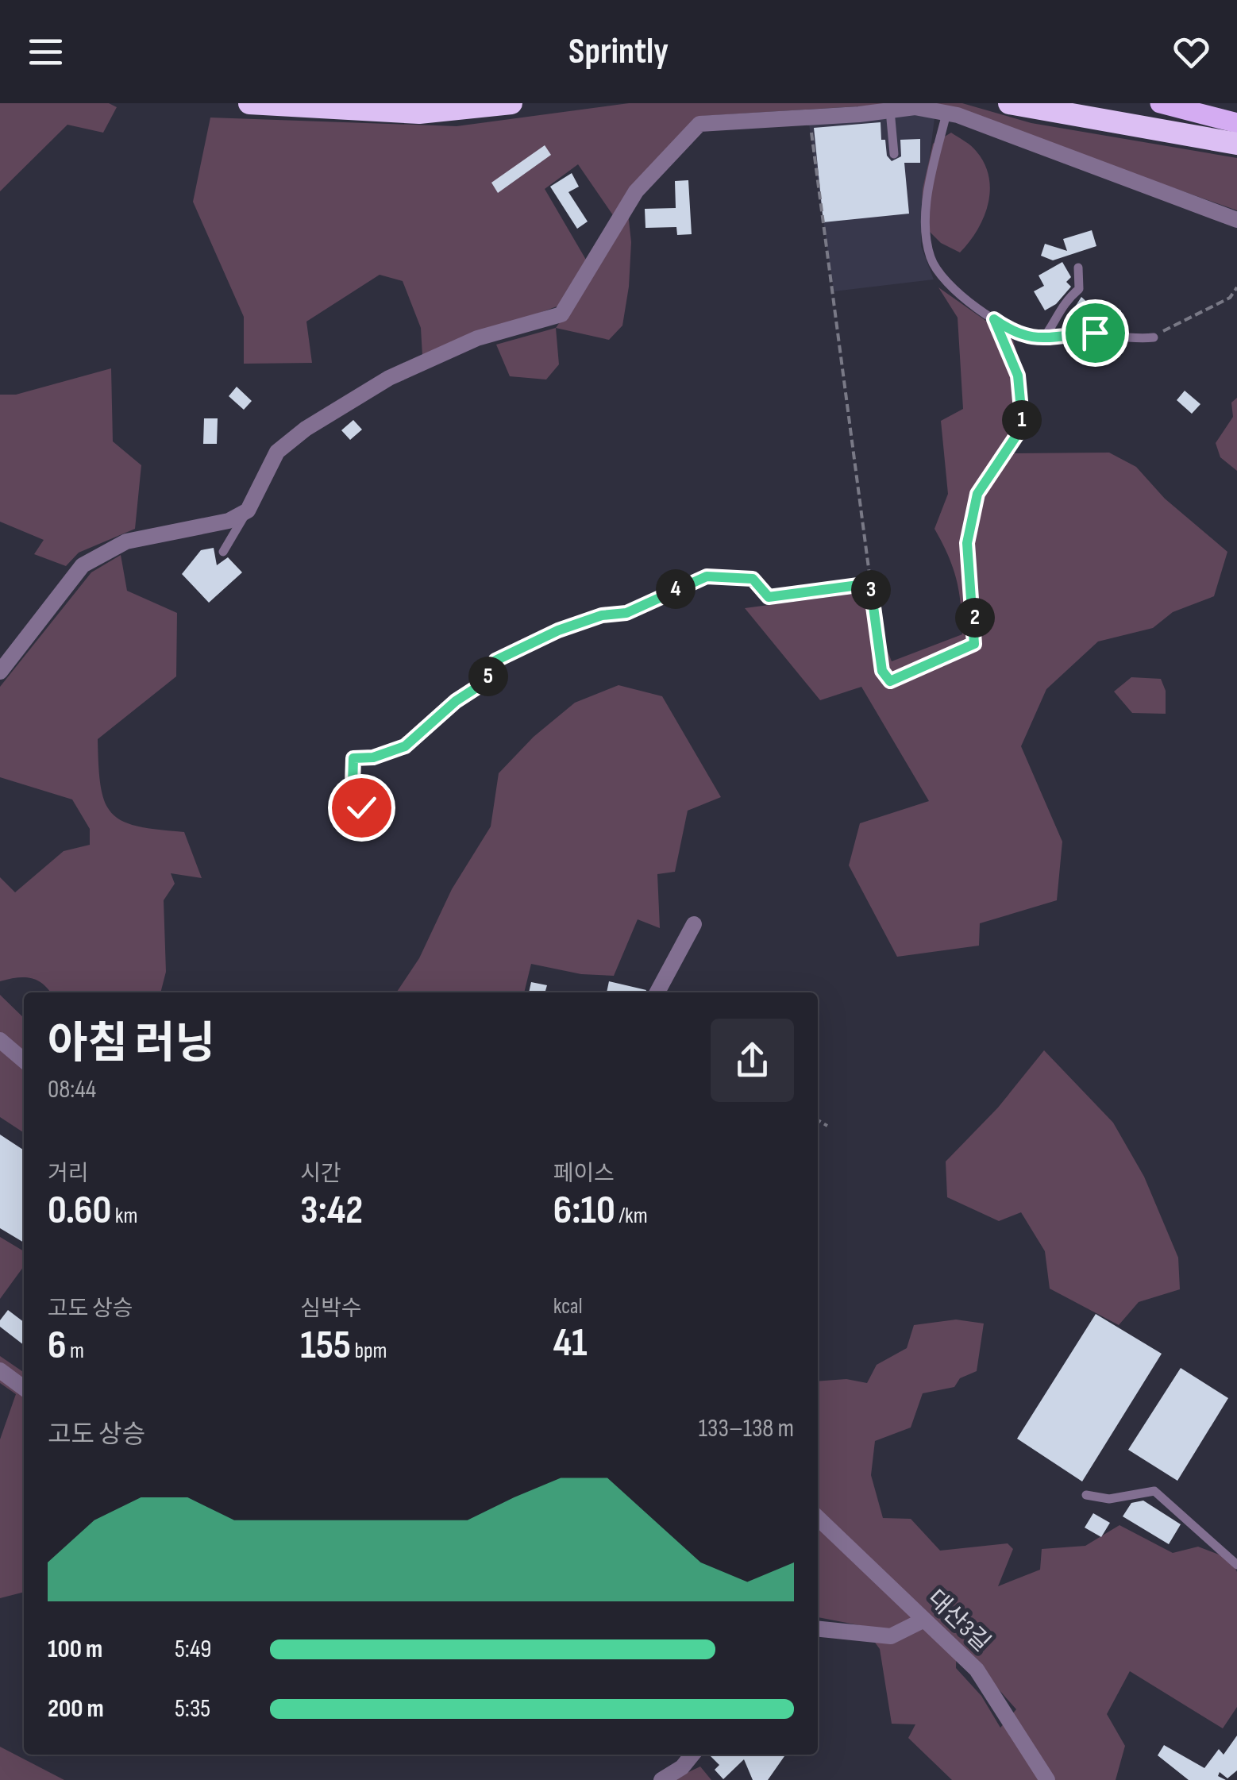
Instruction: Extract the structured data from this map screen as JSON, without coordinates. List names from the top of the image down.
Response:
{
  "streets": {
    "street": ["대산3길"]
  },
  "page": {
    "header": "Sprintly",
    "pins": [
      "1",
      "4",
      "3",
      "2",
      "5"
    ],
    "heading": ["아침 러닝", "08:44"],
    "stats": [
      ["거리", "0.60 km"],
      ["시간", "3:42"],
      ["페이스", "6:10 /km"],
      ["고도 상승", "6 m"],
      ["심박수", "155 bpm"],
      ["kcal", "41"]
    ],
    "chart": ["고도 상승", "133–138 m"],
    "list": [
      {
        "name": "100 m",
        "note": "5:49"
      },
      {
        "name": "200 m",
        "note": "5:35"
      }
    ]
  }
}
